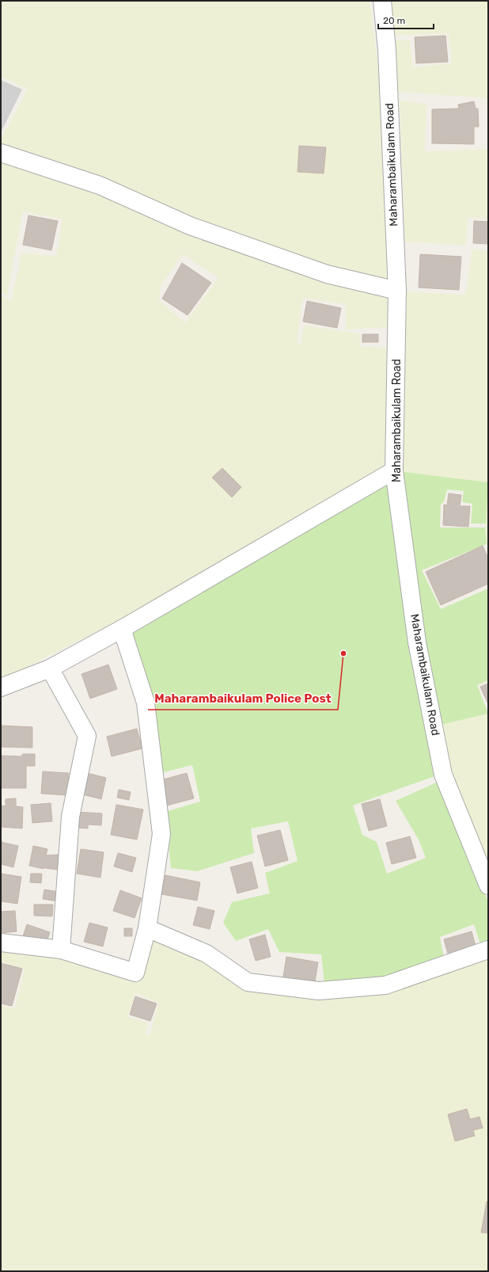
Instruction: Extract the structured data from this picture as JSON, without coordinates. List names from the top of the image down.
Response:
{
  "streets": {
    "street": ["Maharambaikulam Road"]
  },
  "places": ["Maharambaikulam Police Post"],
  "scale_bar": "20 m"
}
